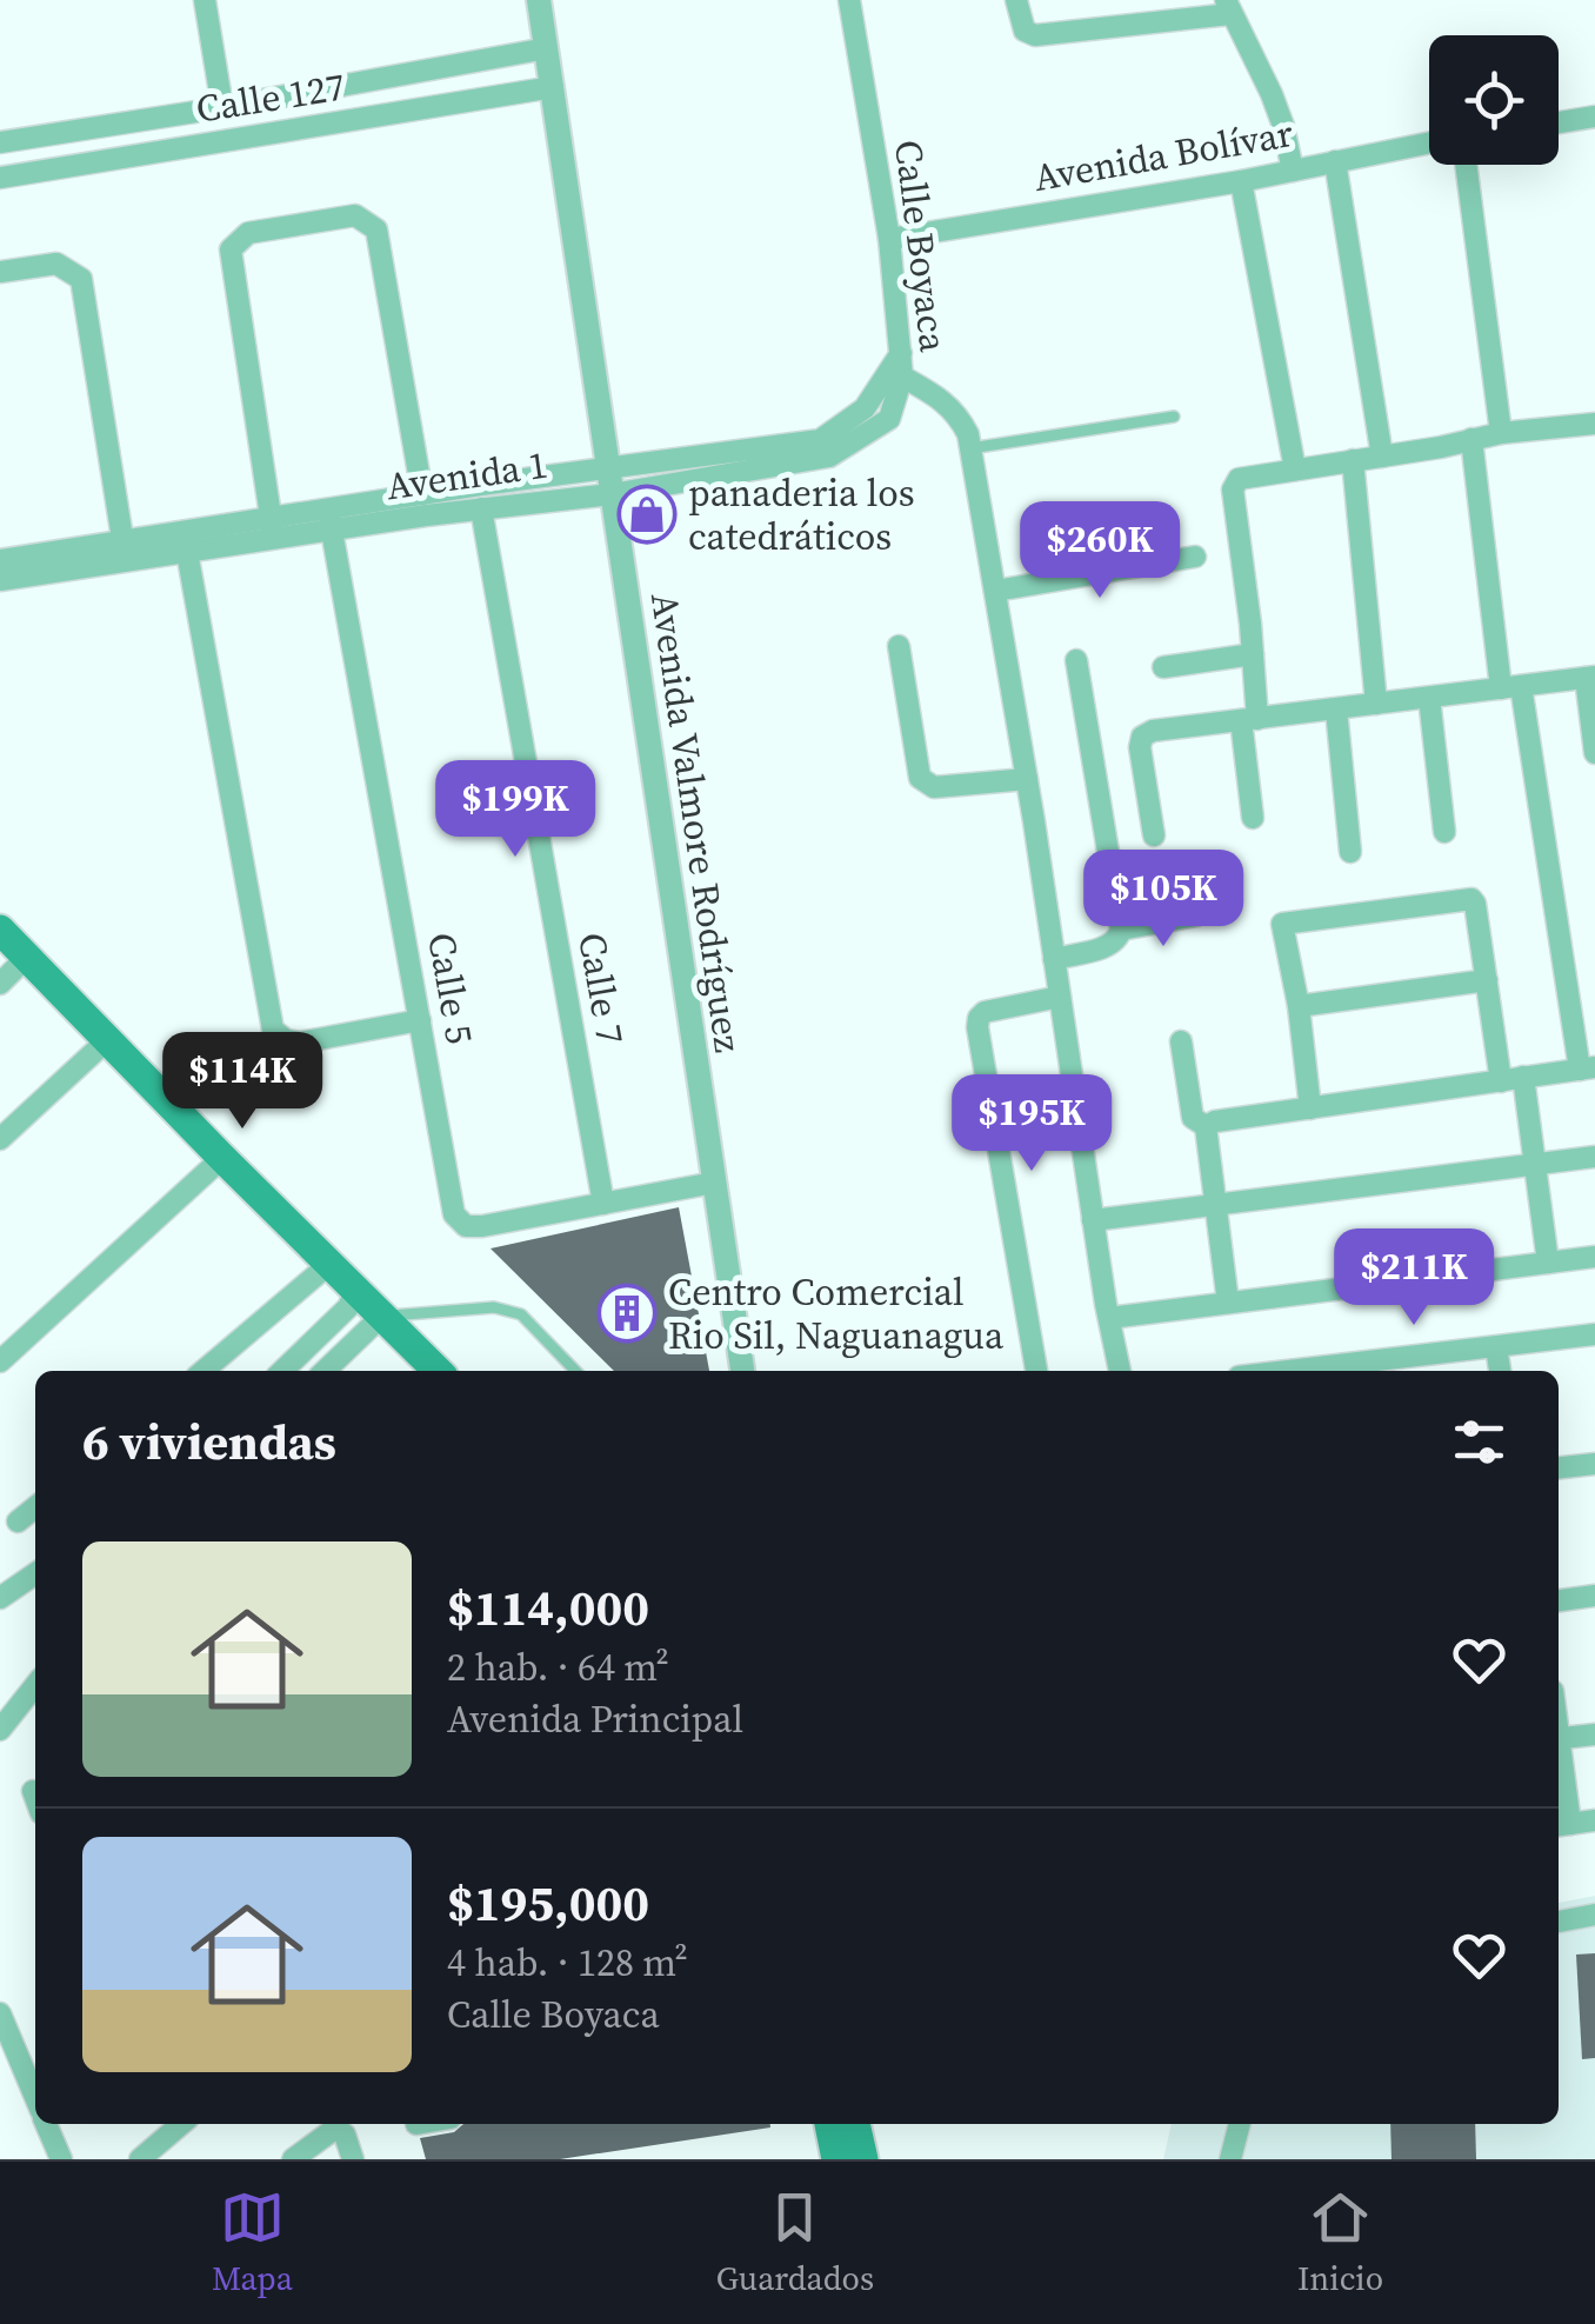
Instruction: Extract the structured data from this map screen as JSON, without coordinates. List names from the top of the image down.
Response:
{
  "streets": {
    "street": [
      "Calle 127",
      "Avenida Bolívar",
      "Calle Boyaca",
      "Avenida 1",
      "Avenida Valmore Rodríguez",
      "Calle 5",
      "Calle 7"
    ]
  },
  "crossings": [
    ["Calle 127", "Avenida Valmore Rodríguez"],
    ["Avenida Bolívar", "Calle Boyaca"],
    ["Calle Boyaca", "Avenida 1"],
    ["Avenida 1", "Avenida Valmore Rodríguez"],
    ["Avenida 1", "Calle 5"],
    ["Avenida 1", "Calle 7"],
    ["Avenida Valmore Rodríguez", "Calle 5"],
    ["Calle 5", "Calle 7"]
  ],
  "places": {
    "shop": ["panaderia los catedráticos"],
    "building": ["Centro Comercial Rio Sil, Naguanagua"]
  },
  "page": {
    "price": [
      "$260K",
      "$199K",
      "$105K",
      "$114K",
      "$195K",
      "$211K"
    ],
    "heading": "6 viviendas",
    "list": [
      {
        "name": "$114,000",
        "note": "2 hab. · 64 m² · Avenida Principal"
      },
      {
        "name": "$195,000",
        "note": "4 hab. · 128 m² · Calle Boyaca"
      }
    ],
    "tabs": ["Mapa", "Guardados", "Inicio"]
  }
}
